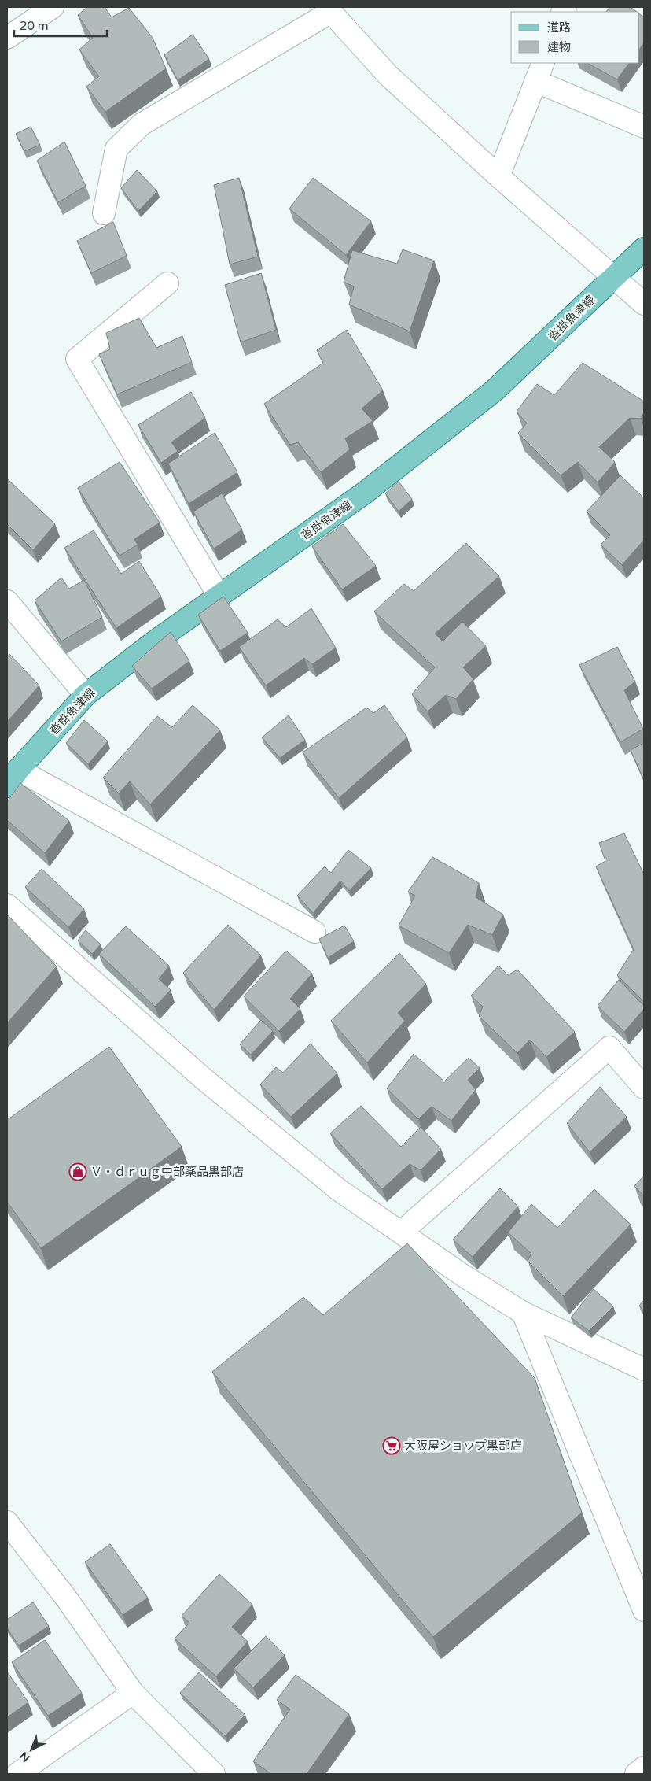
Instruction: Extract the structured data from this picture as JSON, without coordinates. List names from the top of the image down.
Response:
{
  "streets": {
    "main road": ["沓掛魚津線"]
  },
  "places": {
    "shop": ["Ｖ・ｄｒｕｇ中部薬品黒部店"],
    "supermarket": ["大阪屋ショップ黒部店"]
  },
  "legend": ["道路", "建物"],
  "scale_bar": "20 m",
  "north": "bottom left"
}
